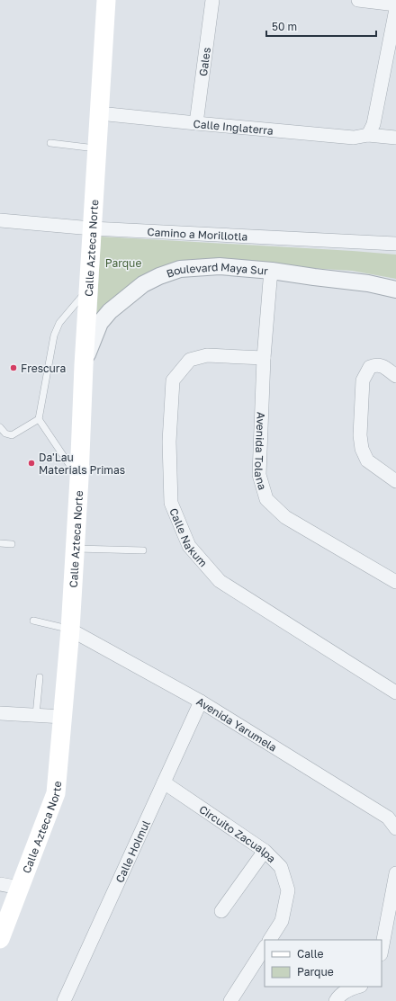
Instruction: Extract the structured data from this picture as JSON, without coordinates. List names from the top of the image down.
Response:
{
  "streets": {
    "main road": ["Calle Azteca Norte"],
    "street": [
      "Gales",
      "Calle Inglaterra",
      "Camino a Morillotla",
      "Boulevard Maya Sur",
      "Avenida Tolana",
      "Calle Nakum",
      "Avenida Yarumela",
      "Circuito Zacualpa",
      "Calle Holmul"
    ]
  },
  "crossings": [
    ["Gales", "Calle Inglaterra"],
    ["Calle Inglaterra", "Calle Azteca Norte"],
    ["Camino a Morillotla", "Calle Azteca Norte"],
    ["Calle Azteca Norte", "Boulevard Maya Sur"],
    ["Calle Azteca Norte", "Avenida Yarumela"],
    ["Boulevard Maya Sur", "Avenida Tolana"],
    ["Avenida Tolana", "Calle Nakum"],
    ["Avenida Yarumela", "Calle Holmul"],
    ["Circuito Zacualpa", "Calle Holmul"]
  ],
  "parks": ["Parque"],
  "places": ["Frescura", "Da'Lau Materials Primas"],
  "legend": ["Calle", "Parque"],
  "scale_bar": "50 m"
}
